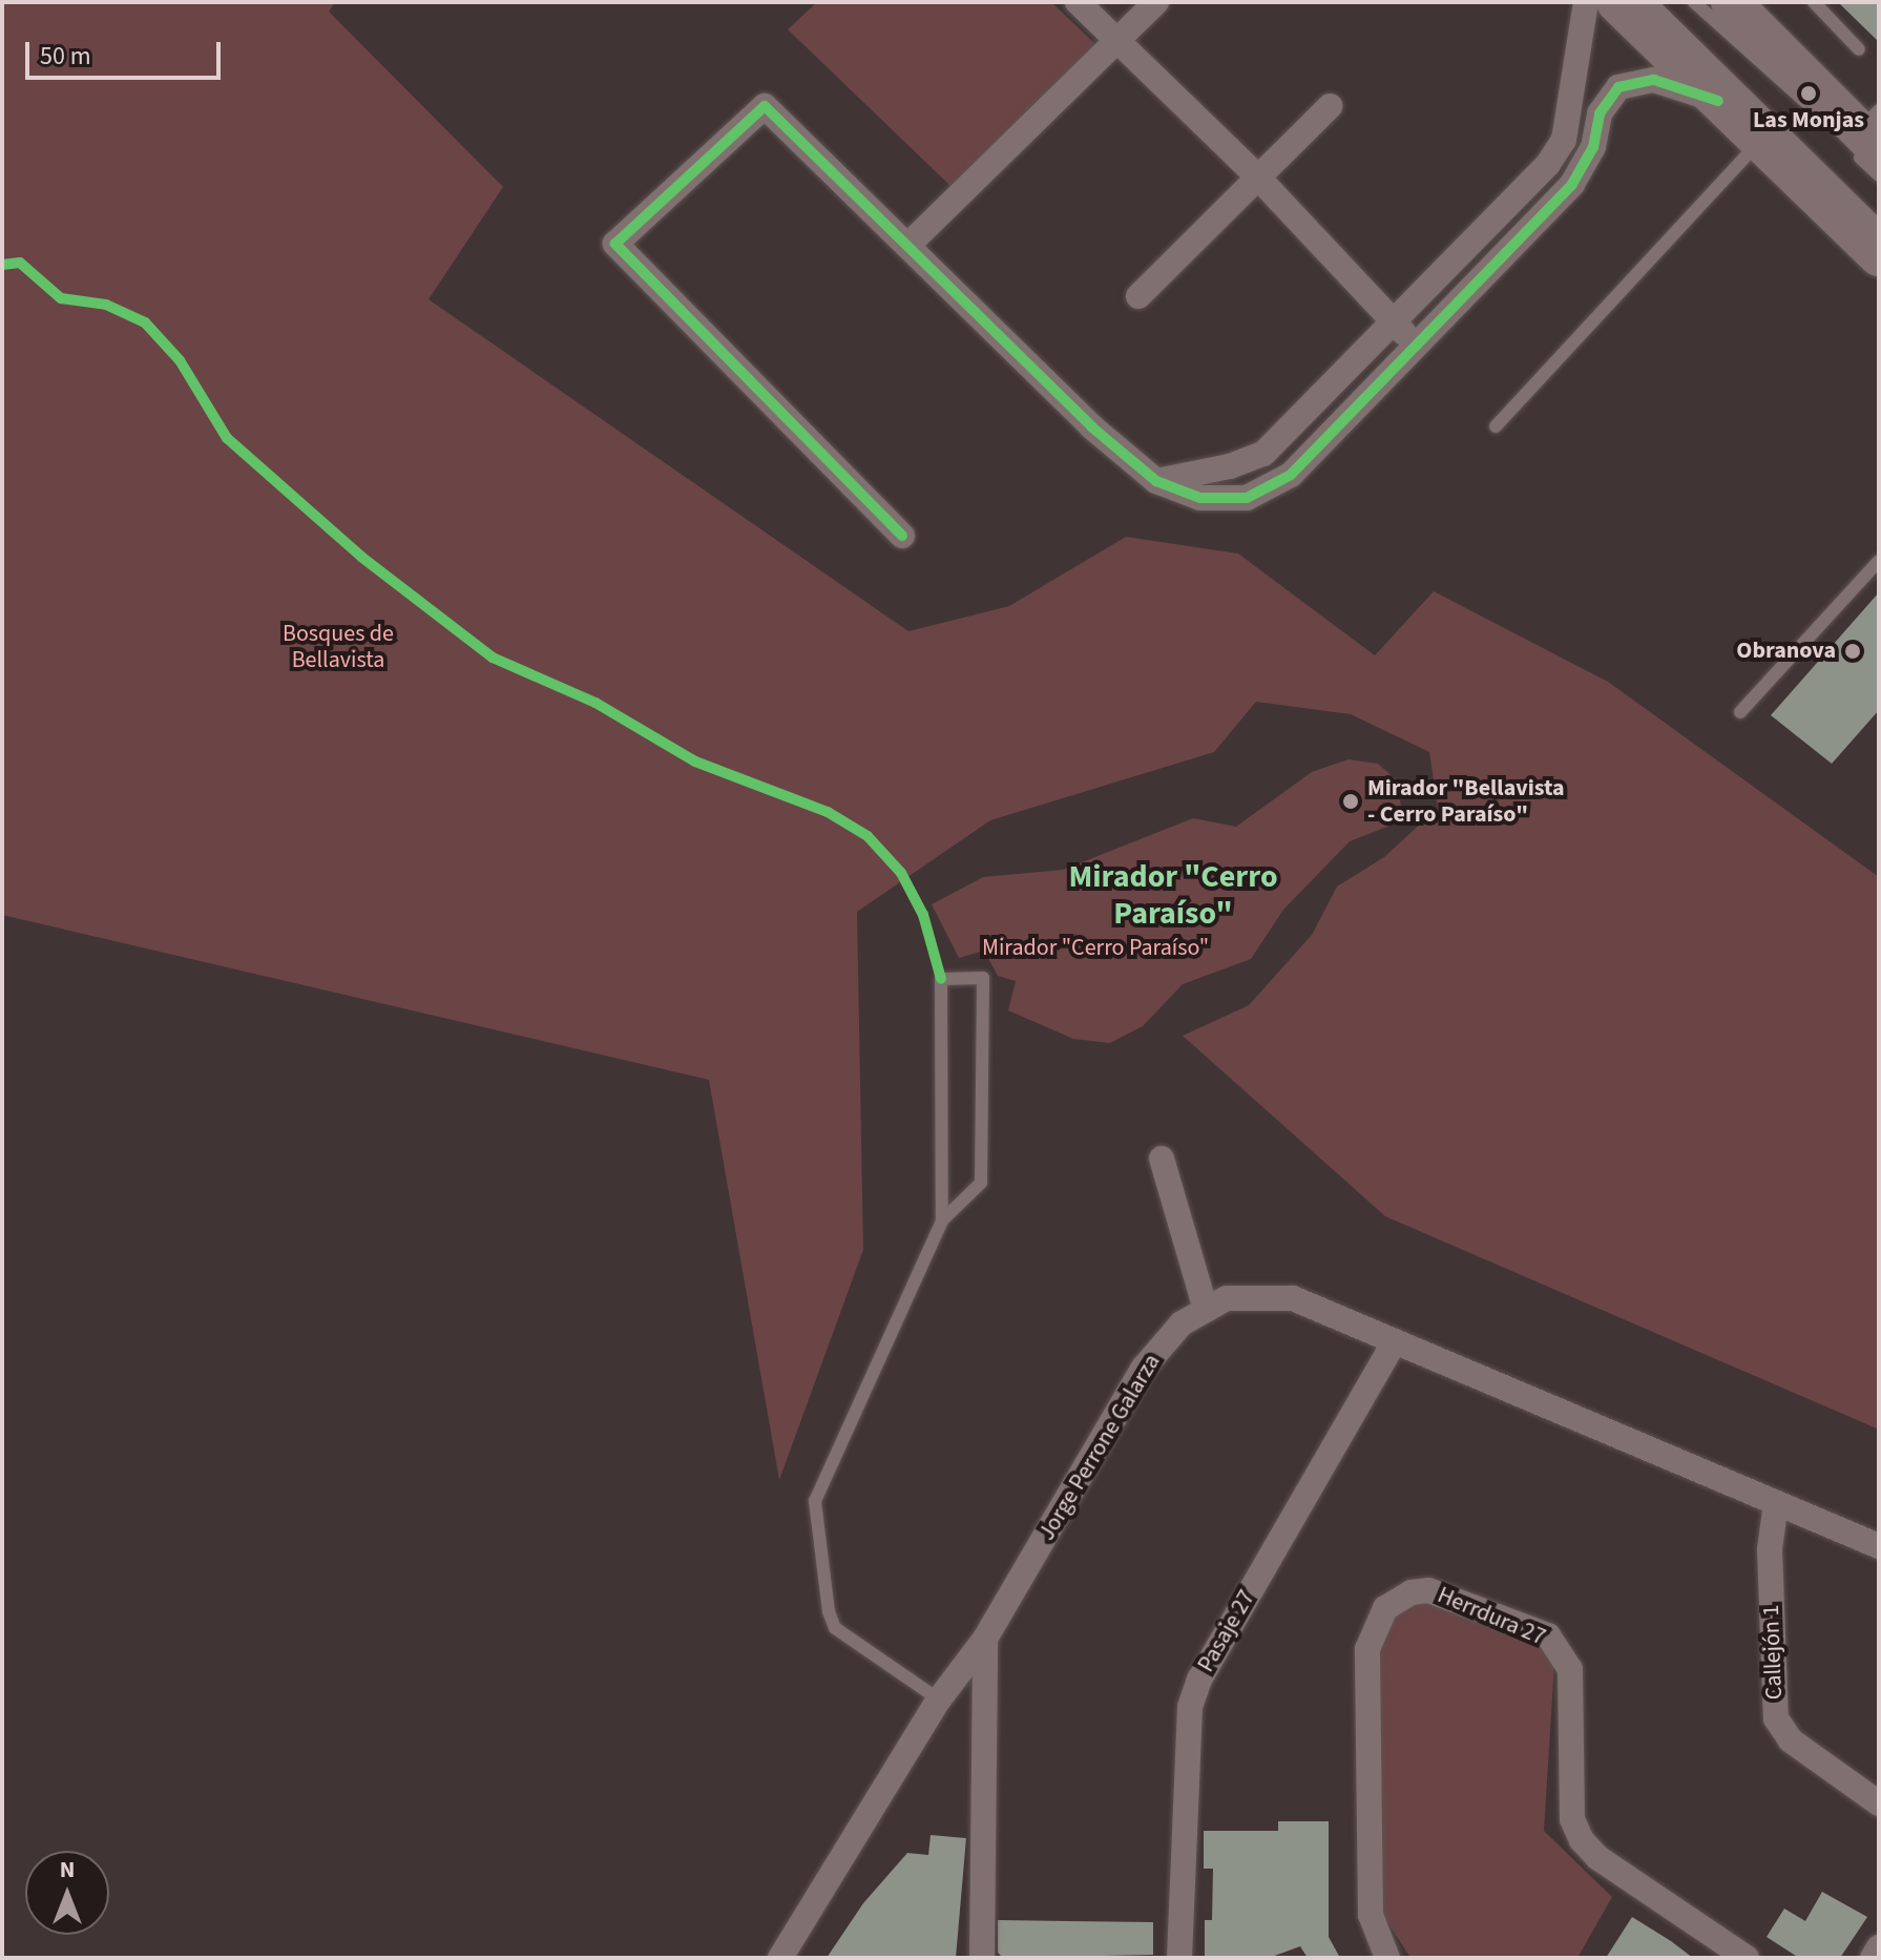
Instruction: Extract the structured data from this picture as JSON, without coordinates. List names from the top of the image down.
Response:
{
  "streets": {
    "street": [
      "Jorge Perrone Galarza",
      "Herrdura 27",
      "Pasaje 27",
      "Callejón 1"
    ]
  },
  "crossings": [
    ["Jorge Perrone Galarza", "Pasaje 27"],
    ["Jorge Perrone Galarza", "Callejón 1"]
  ],
  "districts": ["Mirador \"Cerro Paraíso\""],
  "parks": ["Bosques de Bellavista", "Mirador \"Cerro Paraíso\""],
  "places": ["Las Monjas", "Obranova", "Mirador \"Bellavista - Cerro Paraíso\""],
  "scale_bar": "50 m",
  "north": "top"
}
